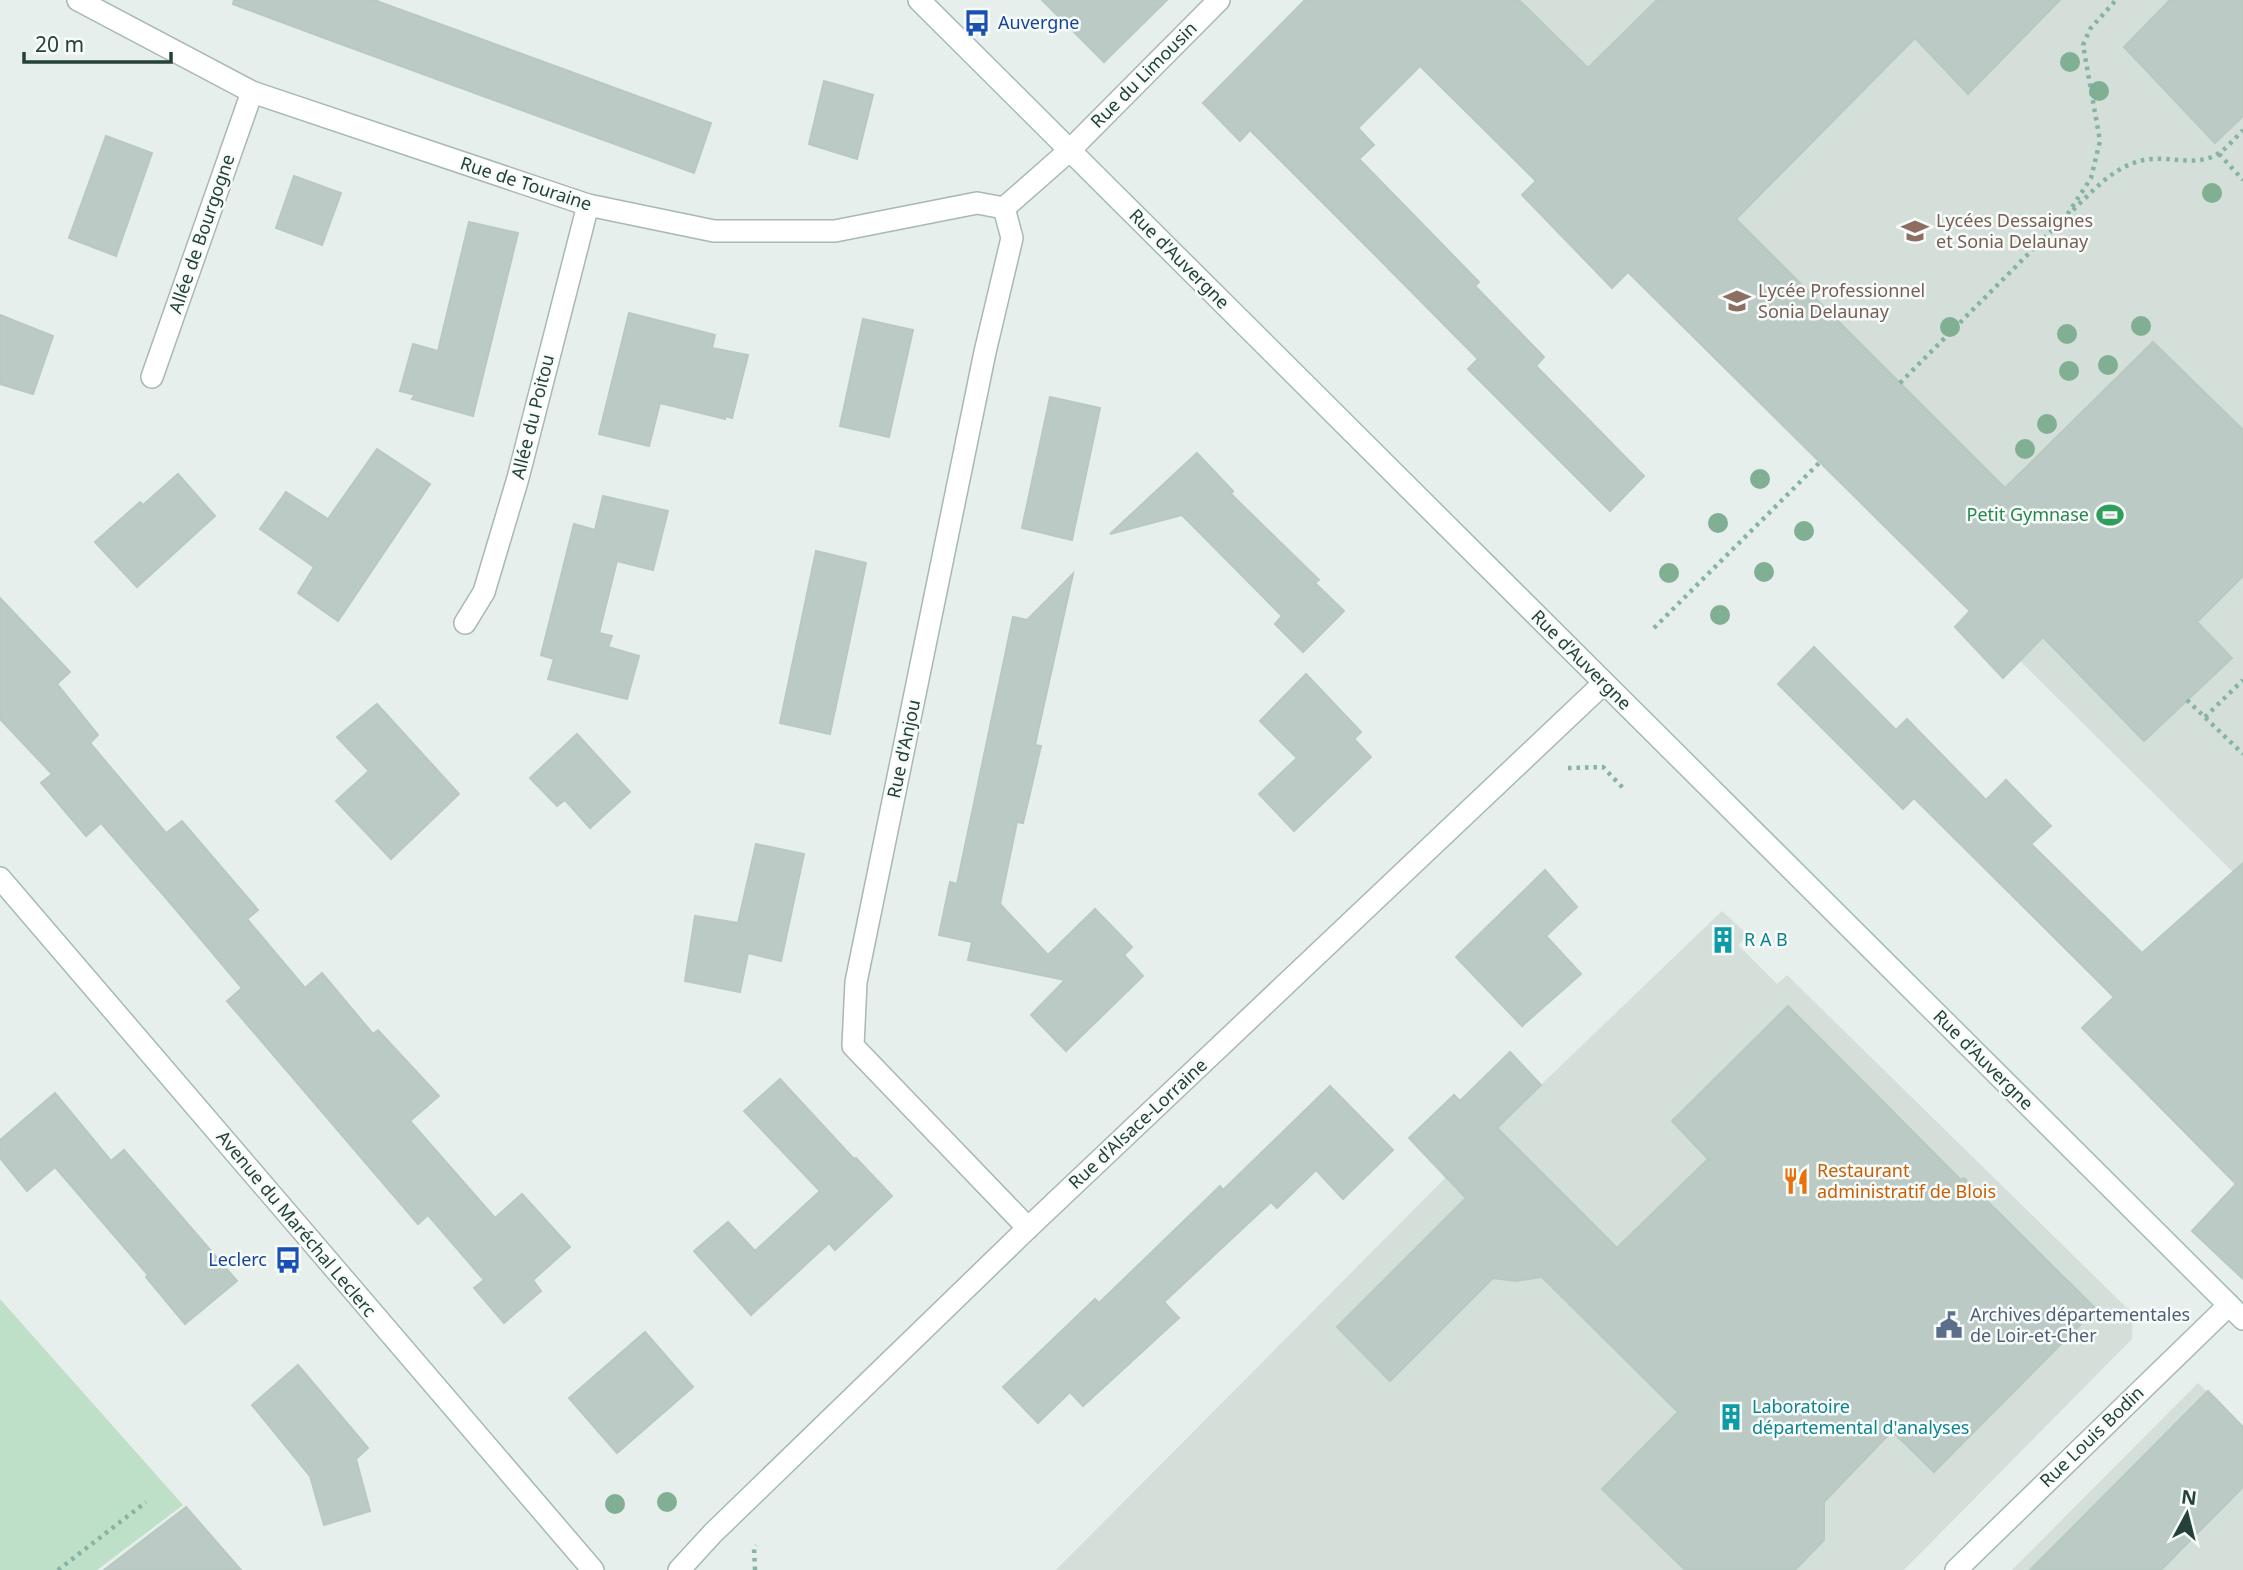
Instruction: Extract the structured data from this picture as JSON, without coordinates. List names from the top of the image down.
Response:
{
  "streets": {
    "street": [
      "Rue du Limousin",
      "Rue de Touraine",
      "Allée de Bourgogne",
      "Rue d'Auvergne",
      "Allée du Poitou",
      "Rue d'Anjou",
      "Rue d'Alsace-Lorraine",
      "Avenue du Maréchal Leclerc",
      "Rue Louis Bodin"
    ]
  },
  "crossings": [
    ["Rue du Limousin", "Rue de Touraine"],
    ["Rue du Limousin", "Rue d'Auvergne"],
    ["Rue du Limousin", "Rue d'Anjou"],
    ["Rue de Touraine", "Allée de Bourgogne"],
    ["Rue de Touraine", "Allée du Poitou"],
    ["Rue de Touraine", "Rue d'Anjou"],
    ["Rue d'Auvergne", "Rue d'Alsace-Lorraine"],
    ["Rue d'Auvergne", "Rue Louis Bodin"],
    ["Rue d'Anjou", "Rue d'Alsace-Lorraine"]
  ],
  "places": {
    "bus stop": ["Auvergne", "Leclerc"],
    "school or university": ["Lycées Dessaignes et Sonia Delaunay", "Lycée Professionnel Sonia Delaunay"],
    "sports": ["Petit Gymnase"],
    "building": ["R A B", "Laboratoire départemental d'analyses"],
    "restaurant": ["Restaurant administratif de Blois"],
    "public building": ["Archives départementales de Loir-et-Cher"]
  },
  "scale_bar": "20 m",
  "north": "top"
}
